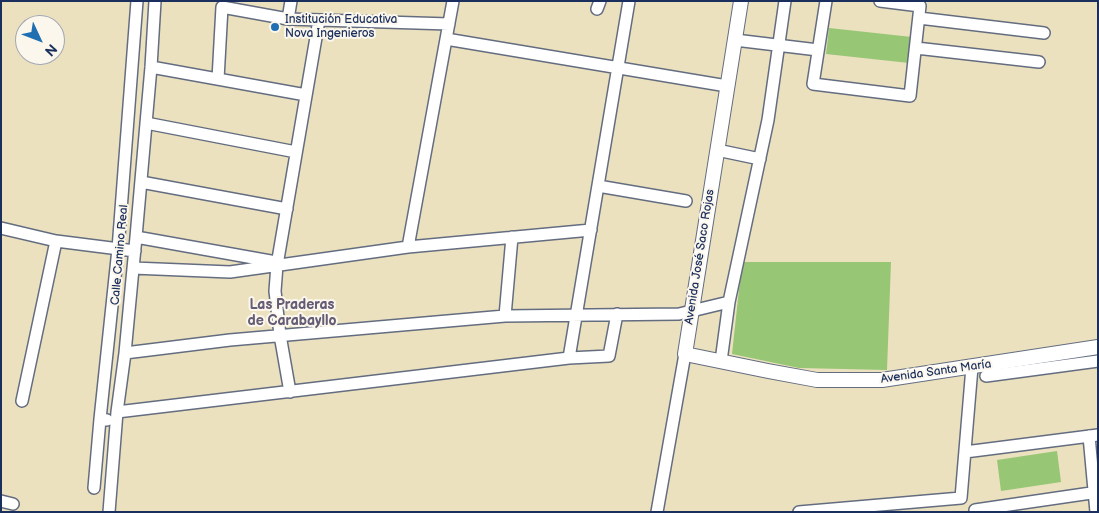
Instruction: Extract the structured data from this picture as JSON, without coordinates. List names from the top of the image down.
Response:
{
  "streets": {
    "main road": ["Avenida José Saco Rojas", "Avenida Santa María"],
    "street": ["Calle Camino Real"]
  },
  "crossings": [
    ["Avenida José Saco Rojas", "Avenida Santa María"]
  ],
  "districts": ["Las Praderas de Carabayllo"],
  "places": ["Institución Educativa Nova Ingenieros"],
  "north": "bottom right"
}
